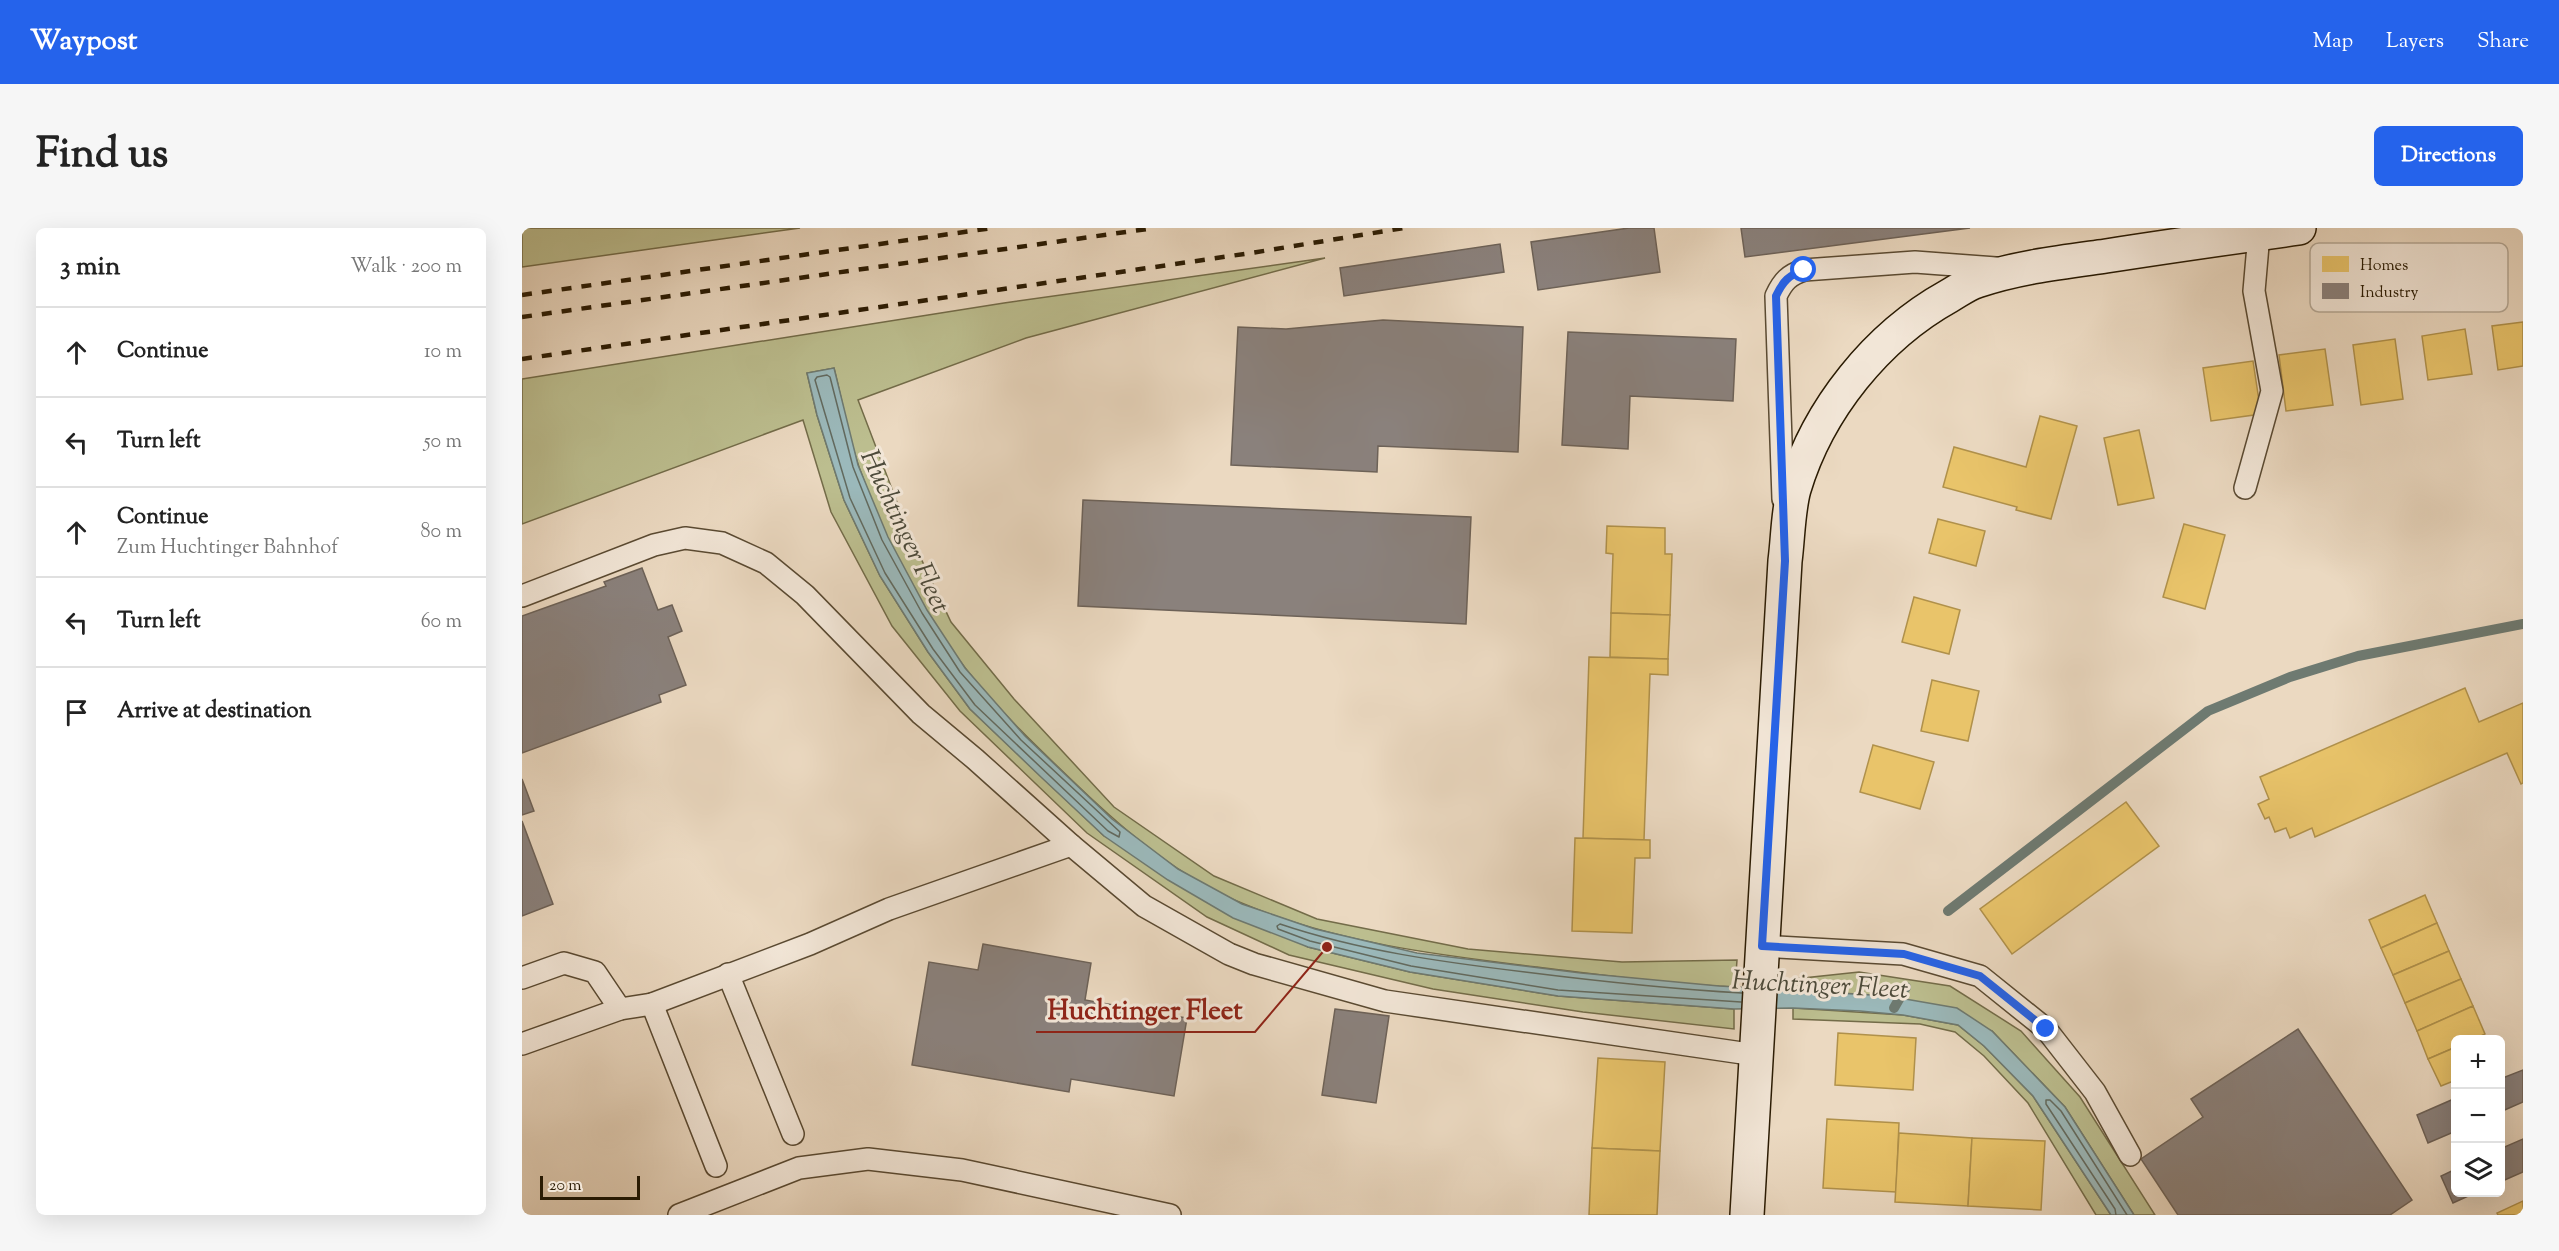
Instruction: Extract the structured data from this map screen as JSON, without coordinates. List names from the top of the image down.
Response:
{
  "water": ["Huchtinger Fleet"],
  "places": ["Huchtinger Fleet"],
  "legend": ["Homes", "Industry"],
  "scale_bar": "20 m",
  "page": {
    "header": "Waypost",
    "nav": ["Map", "Layers", "Share"],
    "title": "Find us",
    "buttons": "Directions",
    "heading": ["3 min", "Walk · 200 m"],
    "list": [
      ["Continue", "10 m"],
      ["Turn left", "50 m"],
      ["Continue", "Zum Huchtinger Bahnhof", "80 m"],
      ["Turn left", "60 m"],
      "Arrive at destination"
    ],
    "map_buttons": ["+", "−"],
    "scale": "20 m"
  }
}
